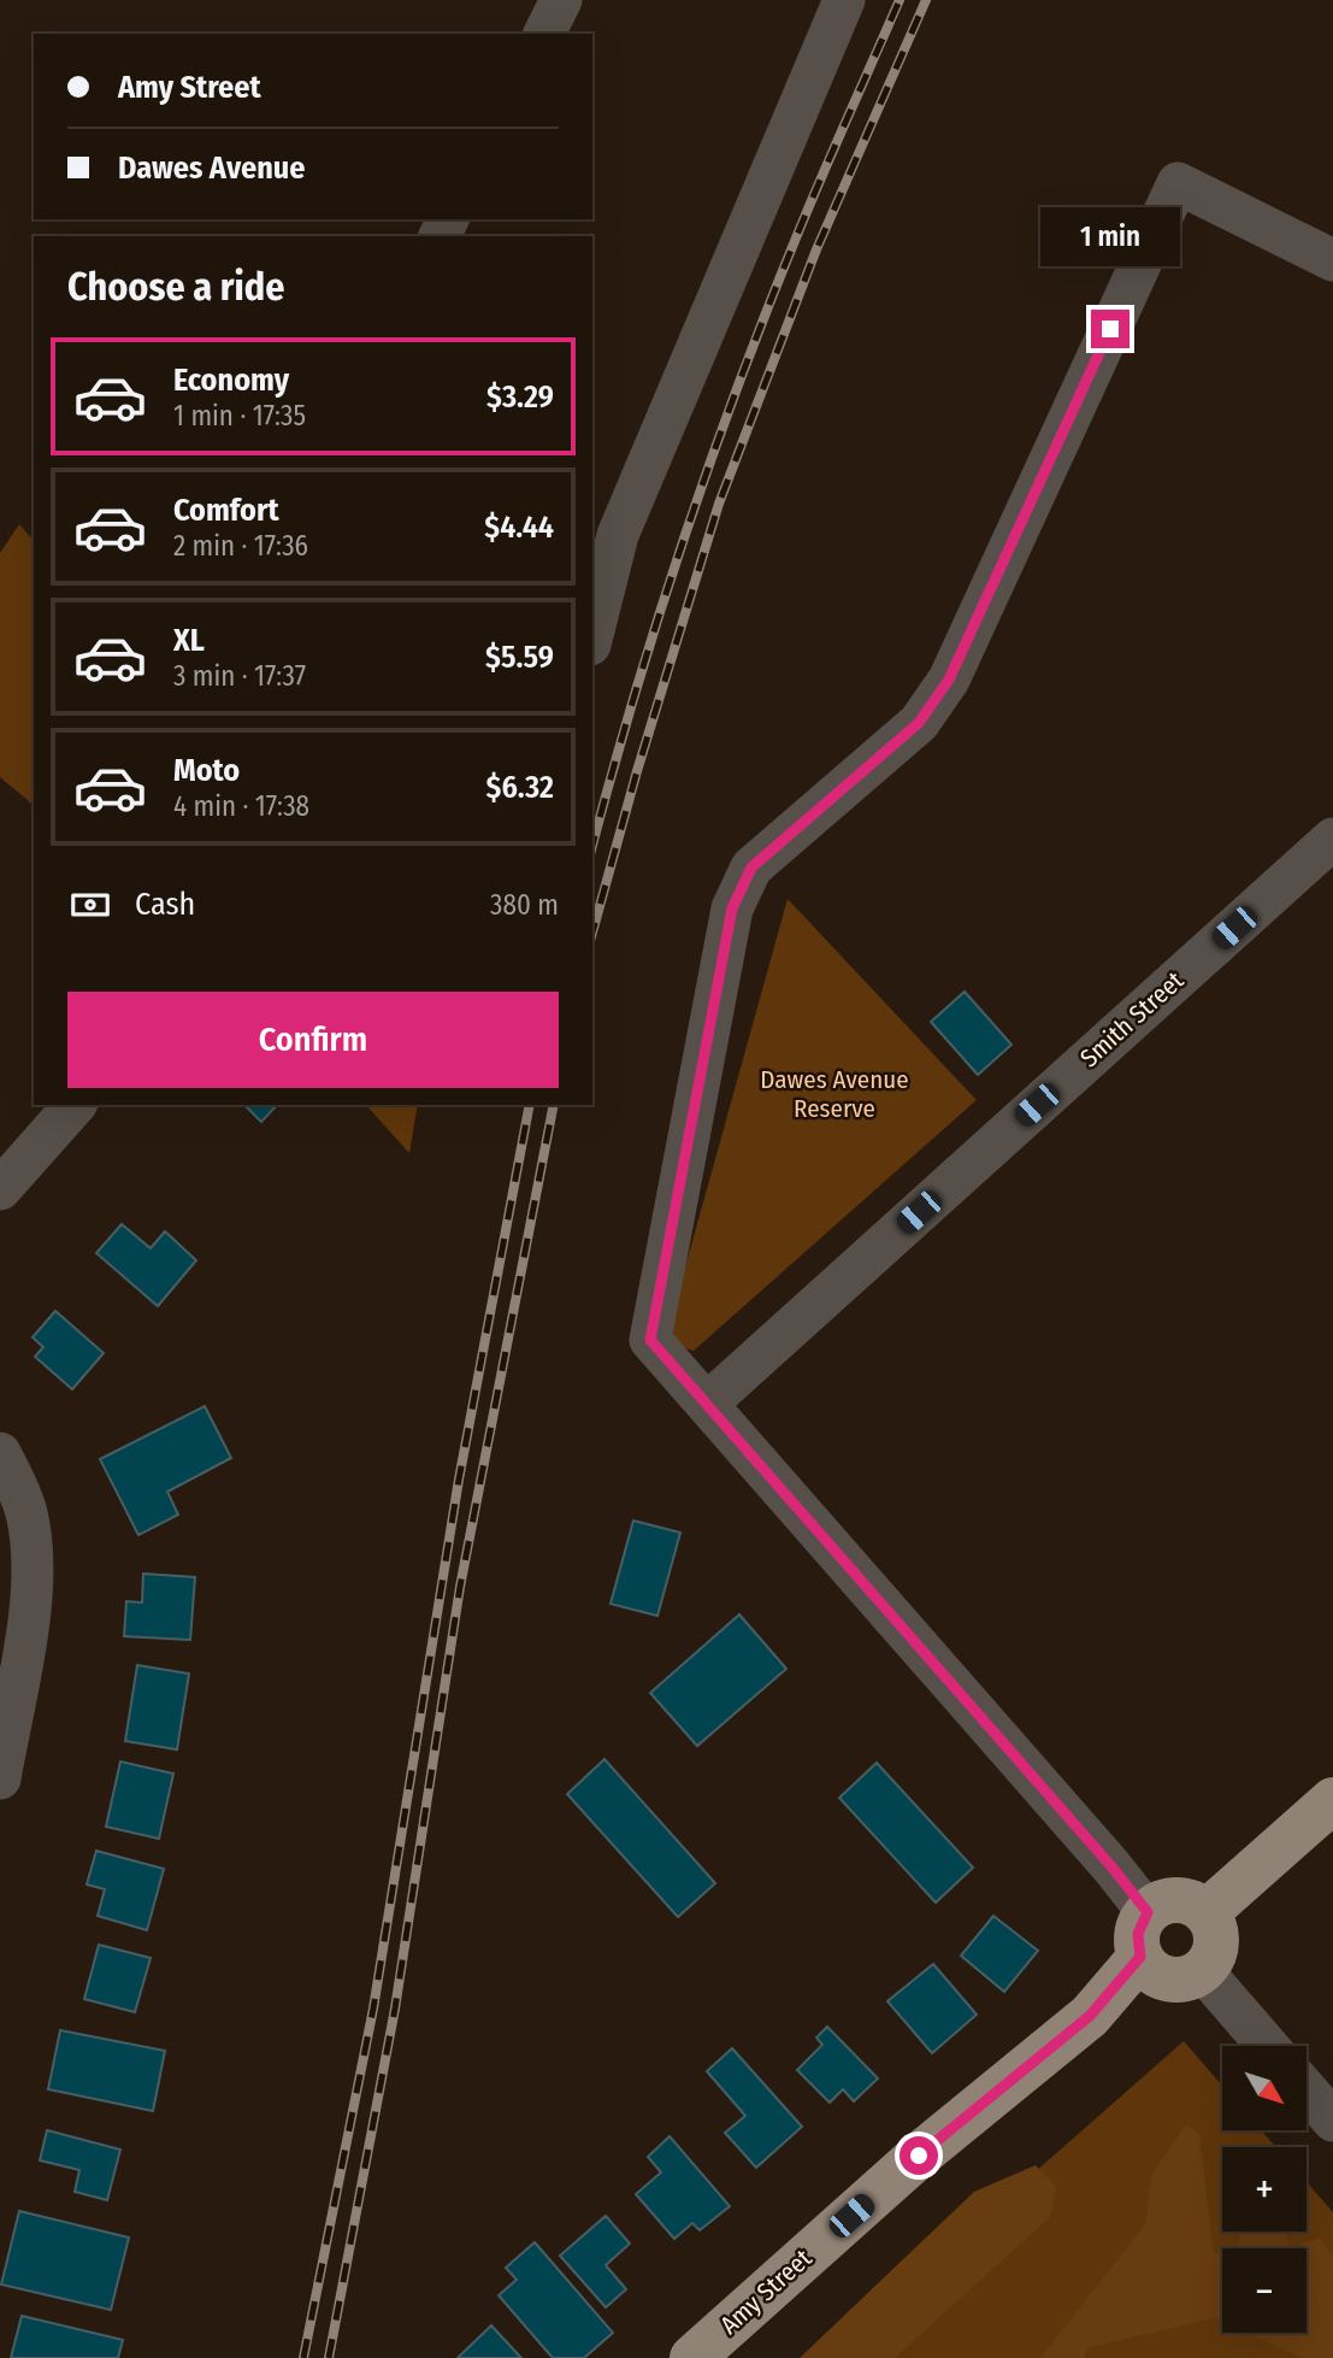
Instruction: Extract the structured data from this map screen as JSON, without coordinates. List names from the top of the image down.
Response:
{
  "streets": {
    "main road": ["Amy Street"],
    "street": ["Smith Street"]
  },
  "parks": ["Dawes Avenue Reserve"],
  "north": "bottom right",
  "page": {
    "banner": ["Amy Street", "Dawes Avenue"],
    "bubble": "1 min",
    "heading": "Choose a ride",
    "list": [
      {
        "name": "Economy",
        "note": "1 min · 17:35",
        "value": "$3.29"
      },
      {
        "name": "Comfort",
        "note": "2 min · 17:36",
        "value": "$4.44"
      },
      {
        "name": "XL",
        "note": "3 min · 17:37",
        "value": "$5.59"
      },
      {
        "name": "Moto",
        "note": "4 min · 17:38",
        "value": "$6.32"
      }
    ],
    "pay": ["Cash", "380 m"],
    "buttons": "Confirm",
    "map_buttons": ["+", "−"]
  }
}
